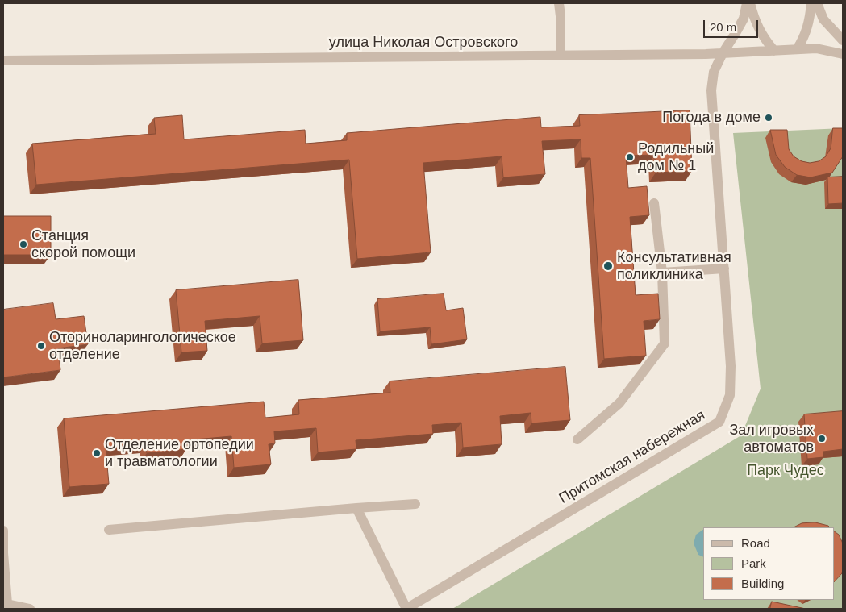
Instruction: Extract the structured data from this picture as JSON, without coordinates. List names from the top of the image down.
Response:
{
  "streets": {
    "street": ["улица Николая Островского", "Притомская набережная"]
  },
  "crossings": [
    ["улица Николая Островского", "Притомская набережная"]
  ],
  "parks": ["Парк Чудес"],
  "places": [
    "Погода в доме",
    "Родильный дом № 1",
    "Станция скорой помощи",
    "Консультативная поликлиника",
    "Оториноларингологическое отделение",
    "Зал игровых автоматов",
    "Отделение ортопедии и травматологии"
  ],
  "legend": ["Road", "Park", "Building"],
  "scale_bar": "20 m"
}
